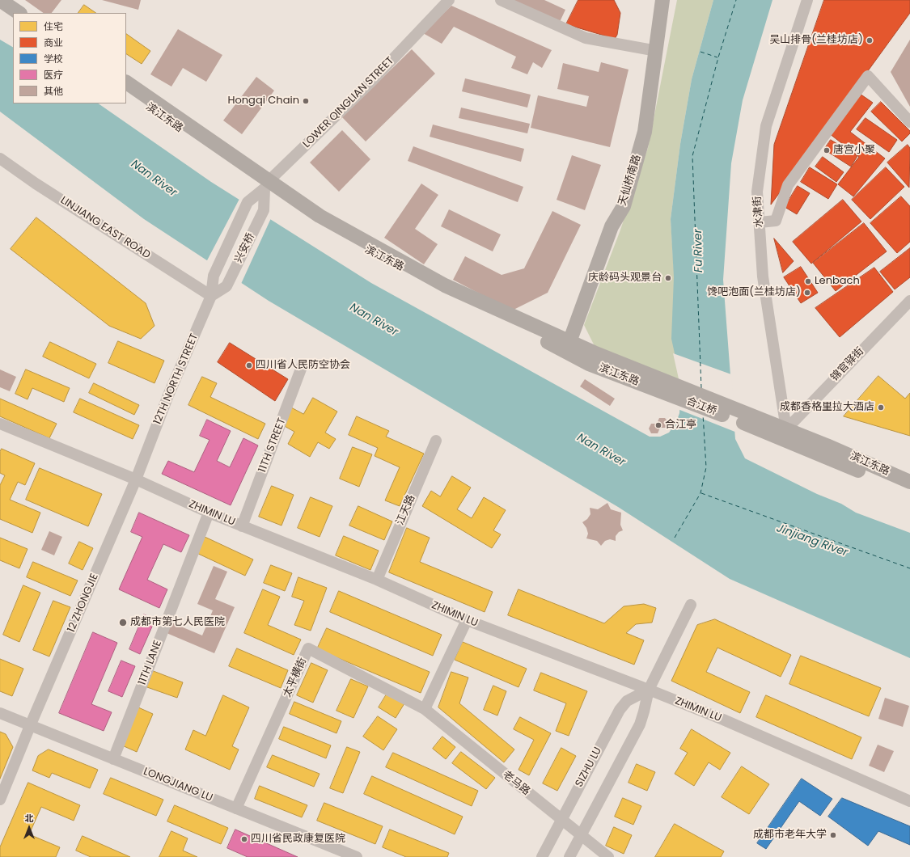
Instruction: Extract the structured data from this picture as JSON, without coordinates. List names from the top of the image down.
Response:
{
  "streets": {
    "main road": ["滨江东路", "天仙桥南路", "合江桥"],
    "street": [
      "LOWER QINGLIAN STREET",
      "水津街",
      "LINJIANG EAST ROAD",
      "兴安桥",
      "锦官驿街",
      "12TH NORTH STREET",
      "11TH STREET",
      "江天路",
      "ZHIMIN LU",
      "12 ZHONGJIE",
      "11TH LANE",
      "太平横街",
      "SIZHU LU",
      "老马路",
      "LONGJIANG LU"
    ]
  },
  "crossings": [
    ["LOWER QINGLIAN STREET", "滨江东路"],
    ["LOWER QINGLIAN STREET", "兴安桥"],
    ["LOWER QINGLIAN STREET", "12TH NORTH STREET"],
    ["滨江东路", "天仙桥南路"],
    ["滨江东路", "水津街"],
    ["滨江东路", "兴安桥"],
    ["滨江东路", "锦官驿街"],
    ["滨江东路", "合江桥"],
    ["水津街", "锦官驿街"],
    ["LINJIANG EAST ROAD", "兴安桥"],
    ["LINJIANG EAST ROAD", "12TH NORTH STREET"],
    ["兴安桥", "12TH NORTH STREET"],
    ["12TH NORTH STREET", "ZHIMIN LU"],
    ["12TH NORTH STREET", "12 ZHONGJIE"],
    ["11TH STREET", "ZHIMIN LU"],
    ["江天路", "ZHIMIN LU"],
    ["ZHIMIN LU", "12 ZHONGJIE"],
    ["ZHIMIN LU", "11TH LANE"],
    ["ZHIMIN LU", "SIZHU LU"],
    ["12 ZHONGJIE", "LONGJIANG LU"],
    ["11TH LANE", "LONGJIANG LU"],
    ["太平横街", "老马路"],
    ["太平横街", "LONGJIANG LU"],
    ["SIZHU LU", "老马路"]
  ],
  "water": ["Nan River", "Fu River", "Jinjiang River"],
  "places": [
    "吴山排骨(兰桂坊店)",
    "Hongqi Chain",
    "唐宫小聚",
    "庆龄码头观景台",
    "Lenbach",
    "馋吧泡面(兰桂坊店)",
    "四川省人民防空协会",
    "成都香格里拉大酒店",
    "合江亭",
    "成都市第七人民医院",
    "成都市老年大学",
    "四川省民政康复医院"
  ],
  "legend": [
    "住宅",
    "商业",
    "学校",
    "医疗",
    "其他"
  ],
  "north": "top"
}
